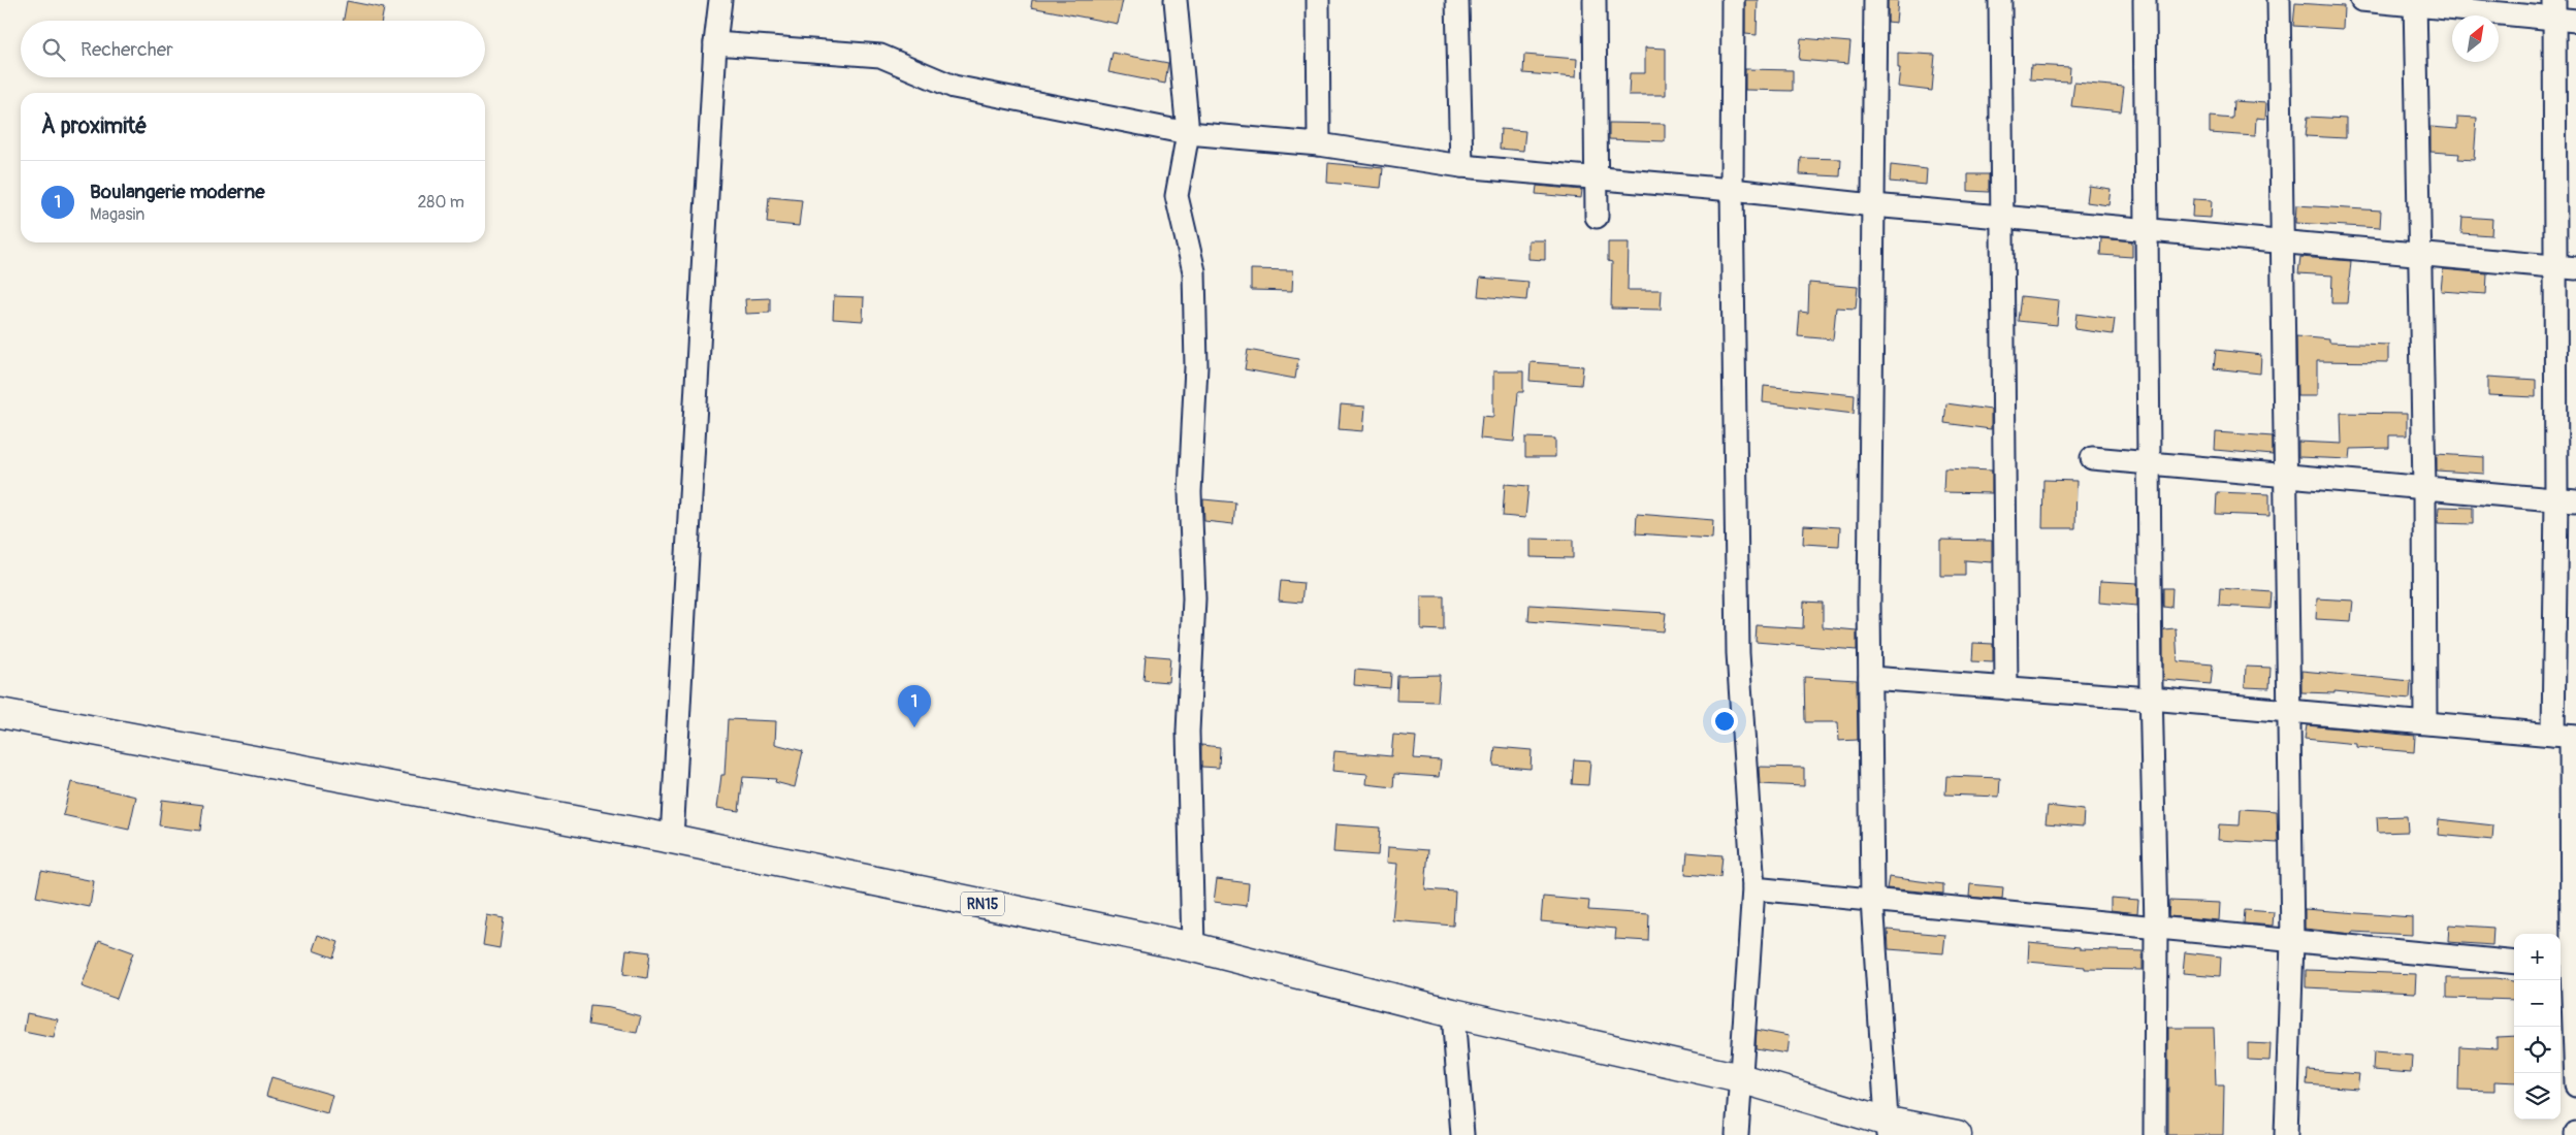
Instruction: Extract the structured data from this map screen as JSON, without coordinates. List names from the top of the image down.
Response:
{
  "streets": {
    "main road": ["RN15"]
  },
  "north": "top right",
  "page": {
    "search": "Rechercher",
    "heading": "À proximité",
    "list": [
      {
        "mark": "1",
        "name": "Boulangerie moderne",
        "note": "Magasin",
        "value": "280 m"
      }
    ],
    "pins": "1",
    "map_buttons": ["+", "−"]
  }
}
